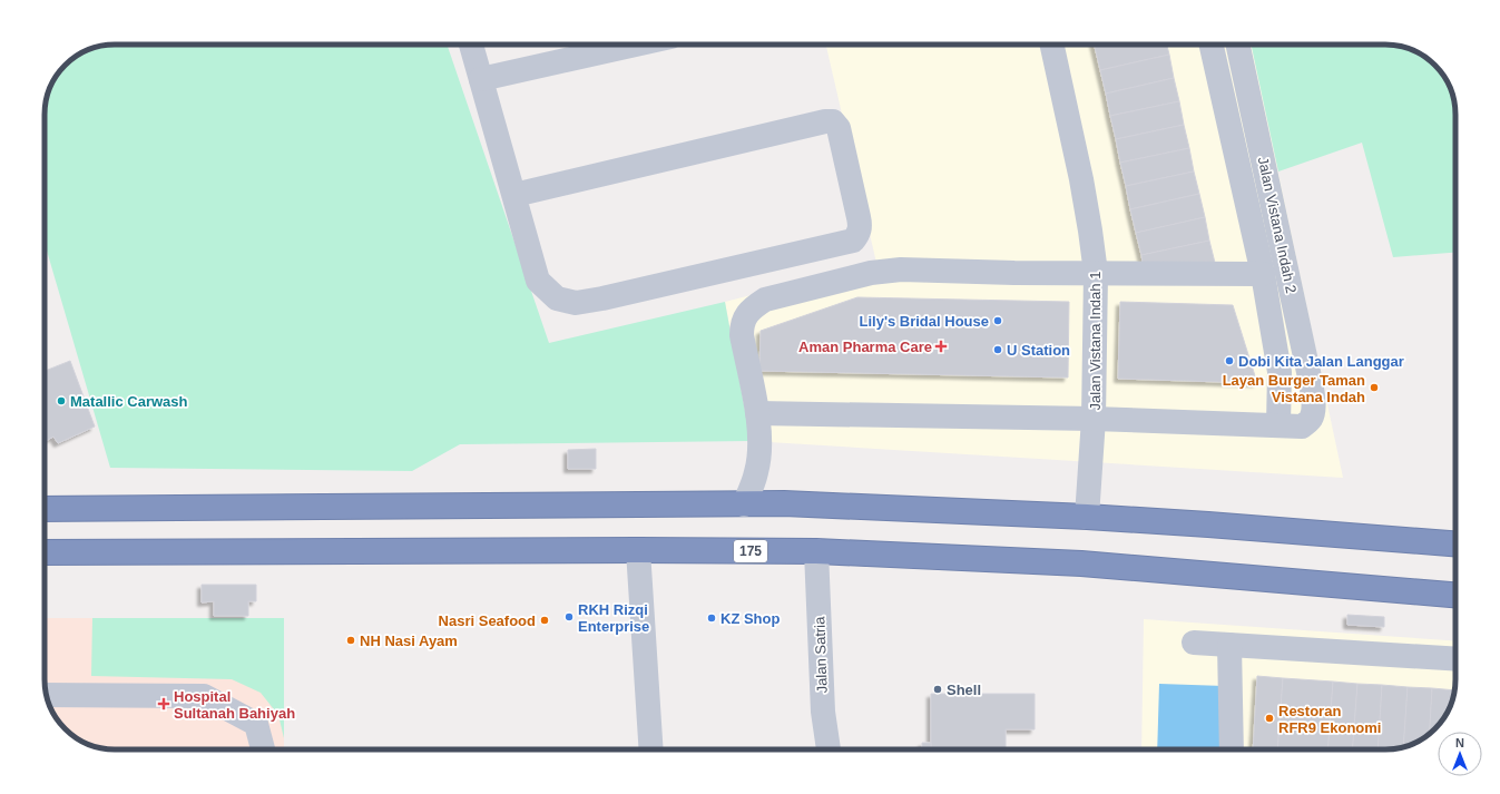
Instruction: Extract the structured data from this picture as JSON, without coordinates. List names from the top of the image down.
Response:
{
  "streets": {
    "highway": ["175"],
    "street": ["Jalan Vistana Indah 2", "Jalan Vistana Indah 1", "Jalan Satria"]
  },
  "crossings": [
    ["175", "Jalan Satria"]
  ],
  "places": {
    "other": [
      "Lily's Bridal House",
      "U Station",
      "Dobi Kita Jalan Langgar",
      "Layan Burger Taman Vistana Indah",
      "Matallic Carwash",
      "RKH Rizqi Enterprise",
      "KZ Shop",
      "Nasri Seafood",
      "NH Nasi Ayam",
      "Shell",
      "Restoran RFR9 Ekonomi"
    ],
    "health": ["Aman Pharma Care", "Hospital Sultanah Bahiyah"]
  },
  "north": "top"
}
